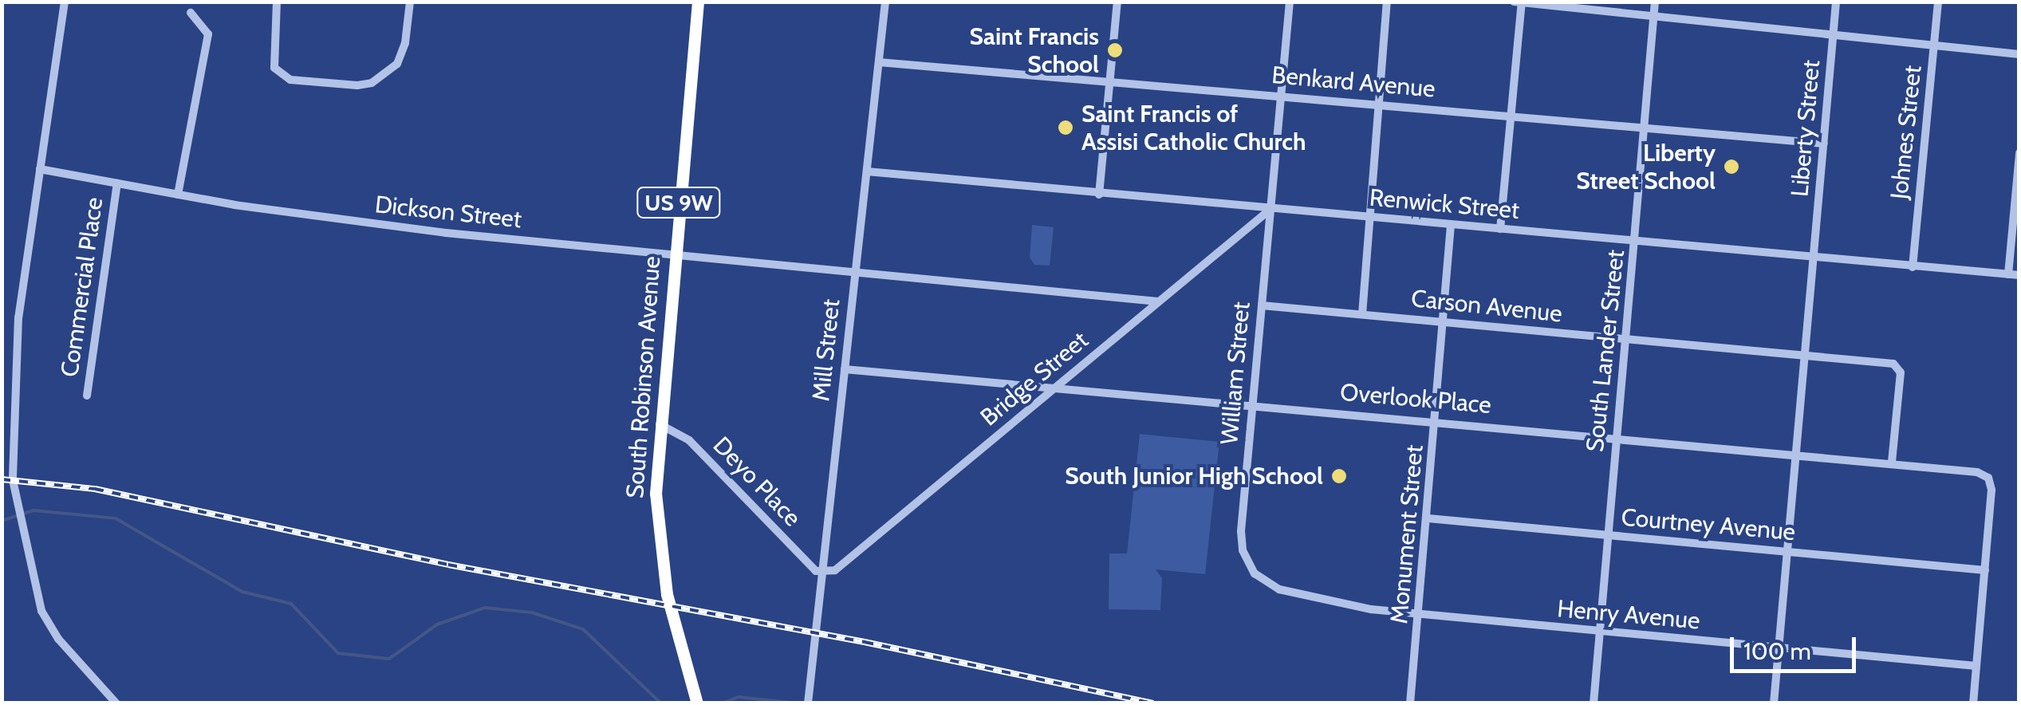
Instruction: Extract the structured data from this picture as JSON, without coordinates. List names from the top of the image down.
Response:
{
  "streets": {
    "highway": ["US 9W", "South Robinson Avenue"],
    "street": [
      "Benkard Avenue",
      "Liberty Street",
      "Johnes Street",
      "Renwick Street",
      "Dickson Street",
      "Commercial Place",
      "Carson Avenue",
      "Mill Street",
      "South Lander Street",
      "William Street",
      "Bridge Street",
      "Overlook Place",
      "Deyo Place",
      "Courtney Avenue",
      "Monument Street",
      "Henry Avenue"
    ]
  },
  "crossings": [
    ["Benkard Avenue", "Liberty Street"],
    ["Benkard Avenue", "Mill Street"],
    ["Benkard Avenue", "South Lander Street"],
    ["Benkard Avenue", "William Street"],
    ["Liberty Street", "Renwick Street"],
    ["Liberty Street", "Carson Avenue"],
    ["Liberty Street", "Overlook Place"],
    ["Liberty Street", "Courtney Avenue"],
    ["Liberty Street", "Henry Avenue"],
    ["Johnes Street", "Renwick Street"],
    ["Renwick Street", "Mill Street"],
    ["Renwick Street", "South Lander Street"],
    ["Renwick Street", "William Street"],
    ["Renwick Street", "Bridge Street"],
    ["Renwick Street", "Monument Street"],
    ["Dickson Street", "Commercial Place"],
    ["Dickson Street", "Mill Street"],
    ["Dickson Street", "South Robinson Avenue"],
    ["Carson Avenue", "South Lander Street"],
    ["Carson Avenue", "William Street"],
    ["Carson Avenue", "Overlook Place"],
    ["Carson Avenue", "Monument Street"],
    ["Mill Street", "Bridge Street"],
    ["Mill Street", "Overlook Place"],
    ["Mill Street", "Deyo Place"],
    ["South Lander Street", "Overlook Place"],
    ["South Lander Street", "Courtney Avenue"],
    ["South Lander Street", "Henry Avenue"],
    ["William Street", "Bridge Street"],
    ["William Street", "Overlook Place"],
    ["William Street", "Monument Street"],
    ["William Street", "Henry Avenue"],
    ["South Robinson Avenue", "Deyo Place"],
    ["Bridge Street", "Overlook Place"],
    ["Bridge Street", "Deyo Place"],
    ["Overlook Place", "Courtney Avenue"],
    ["Overlook Place", "Monument Street"],
    ["Courtney Avenue", "Monument Street"],
    ["Monument Street", "Henry Avenue"]
  ],
  "places": [
    "Saint Francis School",
    "Saint Francis of Assisi Catholic Church",
    "Liberty Street School",
    "South Junior High School"
  ],
  "scale_bar": "100 m"
}
